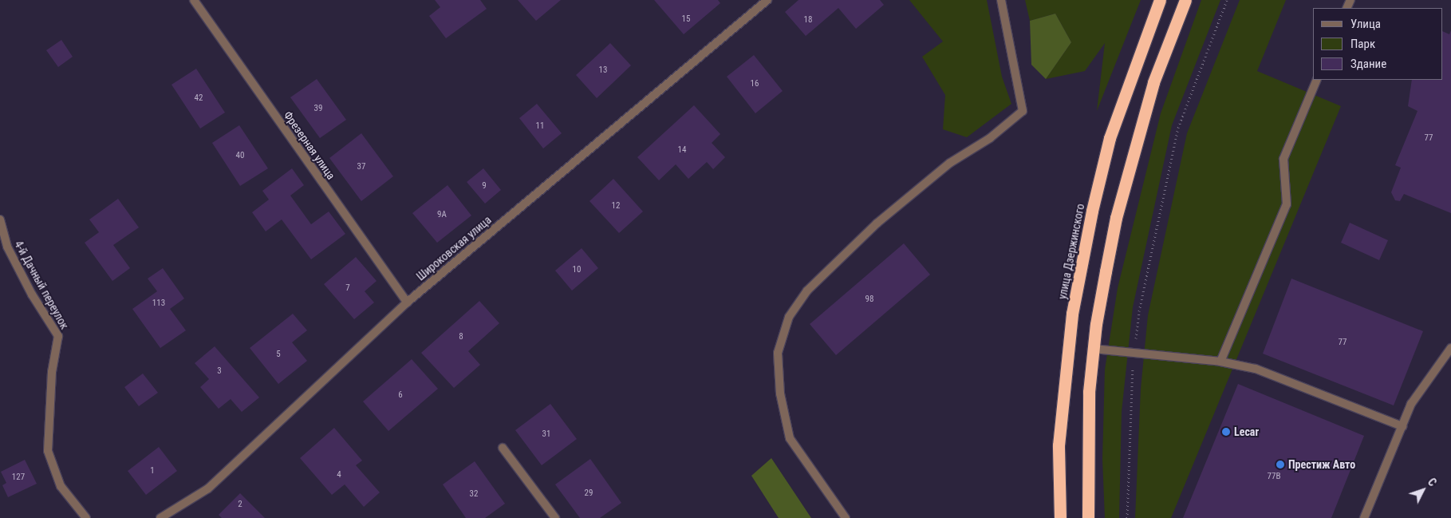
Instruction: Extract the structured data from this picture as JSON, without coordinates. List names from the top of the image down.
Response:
{
  "streets": {
    "highway": ["улица Дзержинского"],
    "street": ["Фрезерная улица", "Широковская улица", "4-й Дачный переулок"]
  },
  "crossings": [
    ["Фрезерная улица", "Широковская улица"]
  ],
  "places": ["Lecar", "Престиж Авто"],
  "house_numbers": [
    "15",
    "18",
    "13",
    "16",
    "42",
    "39",
    "11",
    "77",
    "14",
    "40",
    "37",
    "9",
    "12",
    "9А",
    "10",
    "7",
    "98",
    "113",
    "8",
    "77",
    "5",
    "3",
    "6",
    "31",
    "1",
    "4",
    "77В",
    "127",
    "29",
    "32",
    "2"
  ],
  "legend": ["Улица", "Парк", "Здание"],
  "north": "top right"
}
